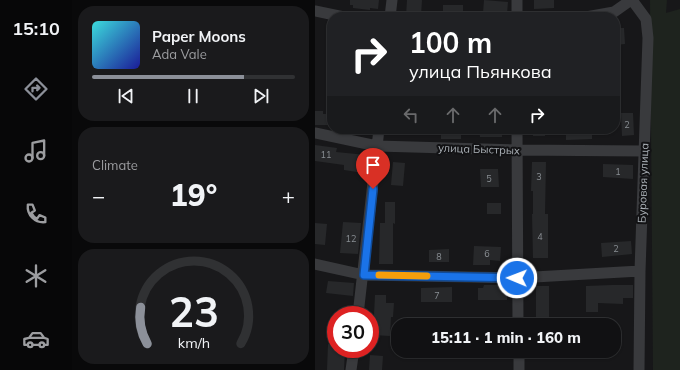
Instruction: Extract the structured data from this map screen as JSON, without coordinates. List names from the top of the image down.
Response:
{
  "streets": {
    "street": ["улица Быстрых", "Буровая улица"]
  },
  "crossings": [
    ["улица Быстрых", "Буровая улица"]
  ],
  "house_numbers": [
    "2",
    "11",
    "1",
    "3",
    "5",
    "4",
    "12",
    "2",
    "6",
    "8",
    "7"
  ],
  "page": {
    "tabs": "15:10",
    "turn": ["100 m", "улица Пьянкова"],
    "song": ["Paper Moons", "Ada Vale"],
    "tile": "Climate",
    "heat": ["−", "19°", "+"],
    "limit": "30",
    "trip": "15:11 · 1 min · 160 m",
    "gauge": ["23", "km/h"]
  }
}
